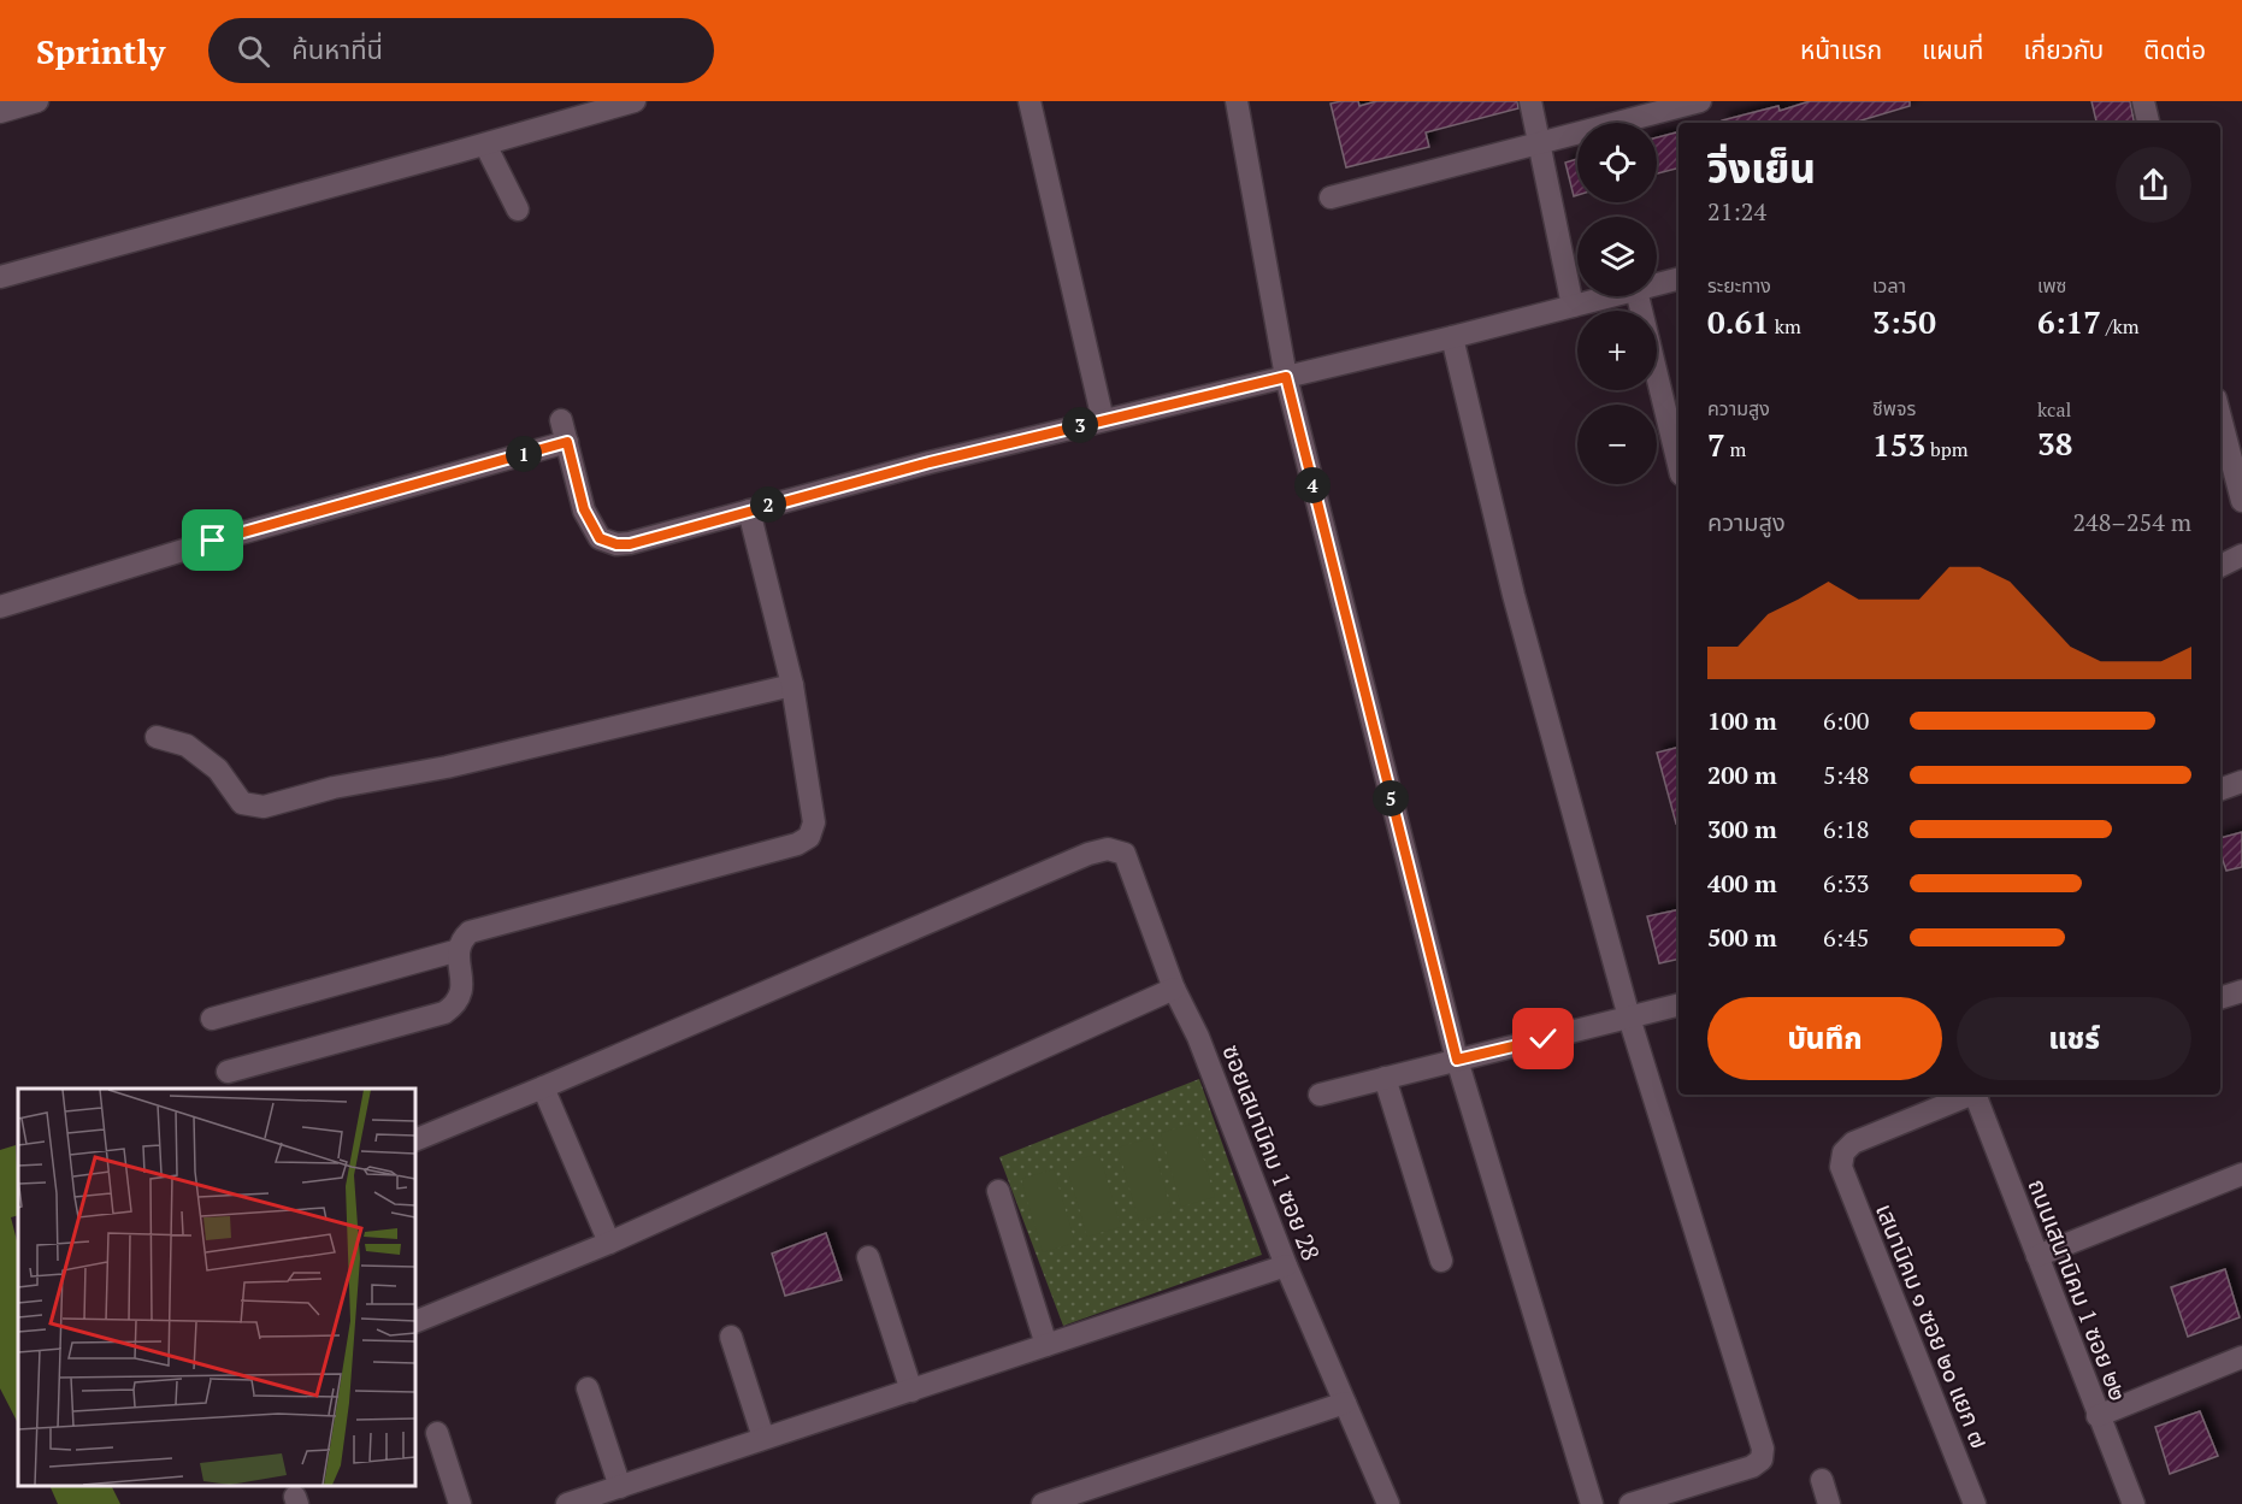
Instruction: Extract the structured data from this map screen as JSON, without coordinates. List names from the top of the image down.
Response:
{
  "streets": {
    "street": ["ซอยเสนานิคม 1 ซอย 28", "ถนนเสนานิคม 1 ซอย ๒๒", "เสนานิคม ๑ ซอย ๒๐ แยก ๗"]
  },
  "page": {
    "header": "Sprintly",
    "search": "ค้นหาที่นี่",
    "nav": [
      "หน้าแรก",
      "แผนที่",
      "เกี่ยวกับ",
      "ติดต่อ"
    ],
    "map_buttons": ["+", "−"],
    "heading": ["วิ่งเย็น", "21:24"],
    "stats": [
      ["ระยะทาง", "0.61 km"],
      ["เวลา", "3:50"],
      ["เพซ", "6:17 /km"],
      ["ความสูง", "7 m"],
      ["ชีพจร", "153 bpm"],
      ["kcal", "38"]
    ],
    "pins": [
      "3",
      "1",
      "4",
      "2",
      "5"
    ],
    "chart": ["ความสูง", "248–254 m"],
    "list": [
      {
        "name": "100 m",
        "note": "6:00"
      },
      {
        "name": "200 m",
        "note": "5:48"
      },
      {
        "name": "300 m",
        "note": "6:18"
      },
      {
        "name": "400 m",
        "note": "6:33"
      },
      {
        "name": "500 m",
        "note": "6:45"
      }
    ],
    "buttons": ["บันทึก", "แชร์"]
  }
}
